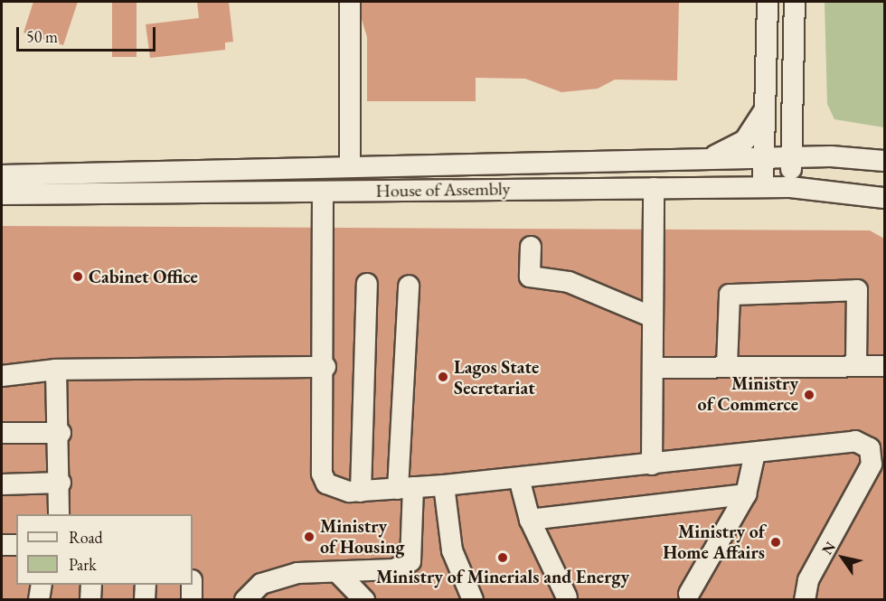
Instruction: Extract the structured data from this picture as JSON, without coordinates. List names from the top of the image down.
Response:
{
  "streets": {
    "street": ["House of Assembly"]
  },
  "places": [
    "Cabinet Office",
    "Lagos State Secretariat",
    "Ministry of Commerce",
    "Ministry of Housing",
    "Ministry of Home Affairs",
    "Ministry of Minerials and Energy"
  ],
  "legend": ["Road", "Park"],
  "scale_bar": "50 m",
  "north": "top left"
}
